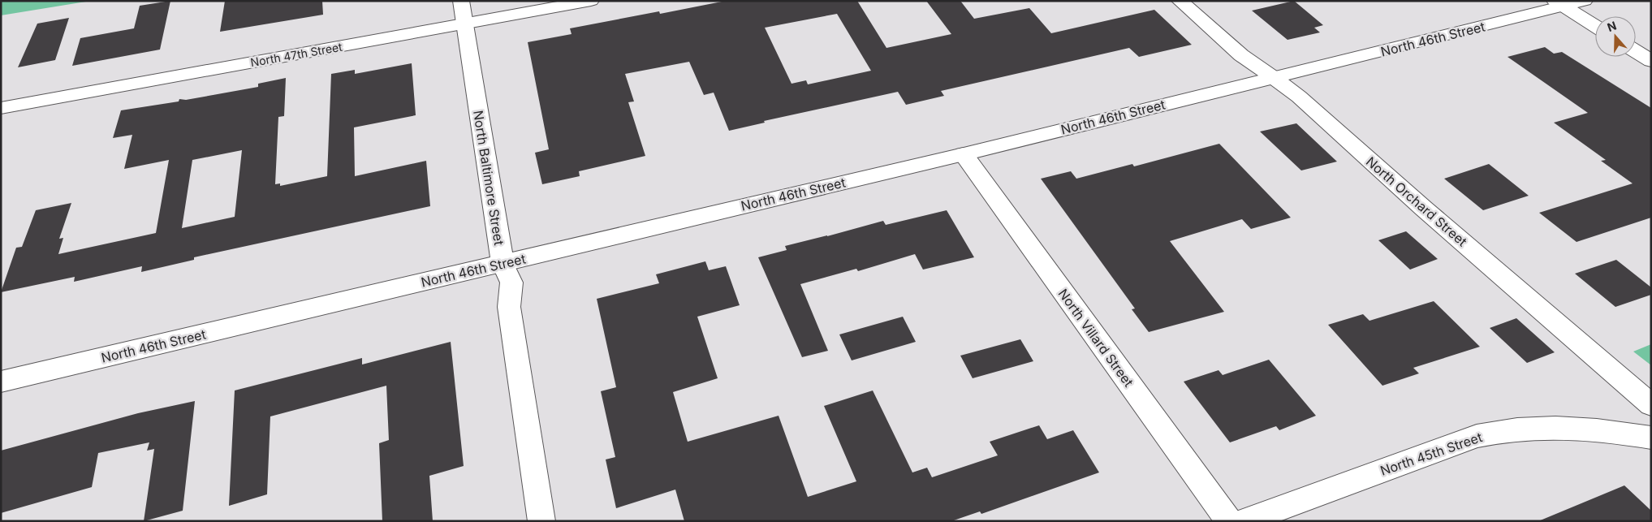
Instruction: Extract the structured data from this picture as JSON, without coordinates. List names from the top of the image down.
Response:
{
  "streets": {
    "street": [
      "North 46th Street",
      "North 47th Street",
      "North Baltimore Street",
      "North Orchard Street",
      "North Villard Street",
      "North 45th Street"
    ]
  },
  "crossings": [
    ["North 46th Street", "North Baltimore Street"],
    ["North 46th Street", "North Orchard Street"],
    ["North 46th Street", "North Villard Street"],
    ["North 47th Street", "North Baltimore Street"]
  ],
  "north": "top"
}
